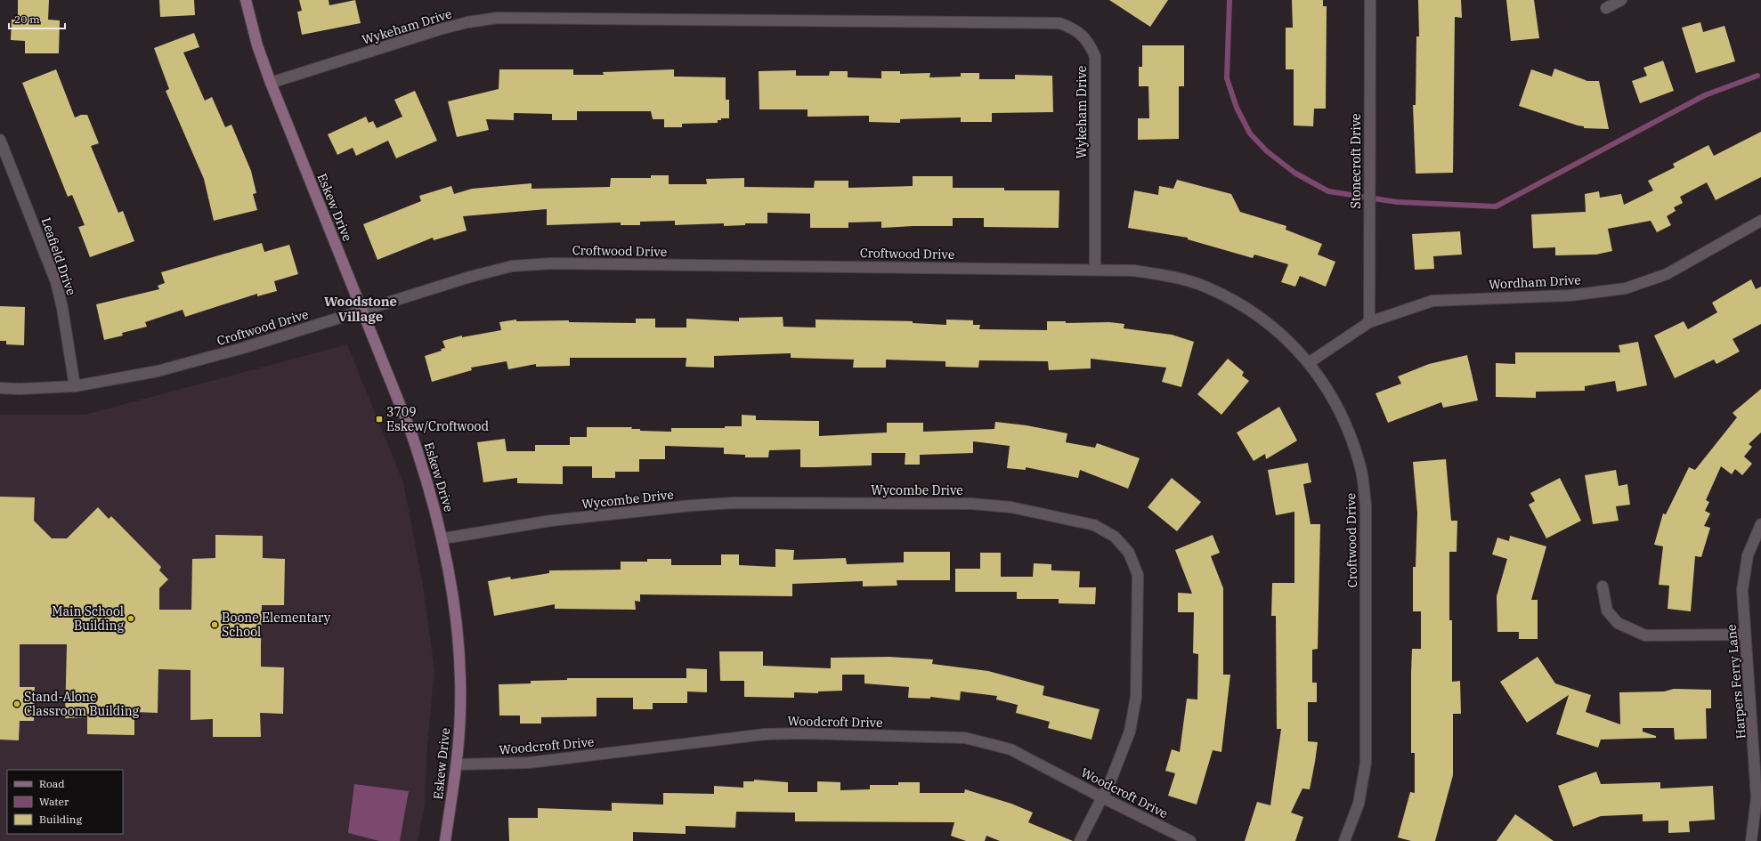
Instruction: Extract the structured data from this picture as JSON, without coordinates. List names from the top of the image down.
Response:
{
  "streets": {
    "street": [
      "Wykeham Drive",
      "Stonecroft Drive",
      "Eskew Drive",
      "Croftwood Drive",
      "Leafield Drive",
      "Wordham Drive",
      "Wycombe Drive",
      "Harpers Ferry Lane",
      "Woodcroft Drive"
    ]
  },
  "crossings": [
    ["Wykeham Drive", "Eskew Drive"],
    ["Wykeham Drive", "Croftwood Drive"],
    ["Stonecroft Drive", "Wordham Drive"],
    ["Eskew Drive", "Croftwood Drive"],
    ["Eskew Drive", "Wycombe Drive"],
    ["Eskew Drive", "Woodcroft Drive"],
    ["Croftwood Drive", "Leafield Drive"],
    ["Croftwood Drive", "Wordham Drive"],
    ["Wycombe Drive", "Woodcroft Drive"]
  ],
  "districts": ["Woodstone Village"],
  "places": {
    "transit": ["3709 Eskew/Croftwood"],
    "other": ["Main School Building", "Boone Elementary School", "Stand-Alone Classroom Building"]
  },
  "legend": ["Road", "Water", "Building"],
  "scale_bar": "20 m"
}
